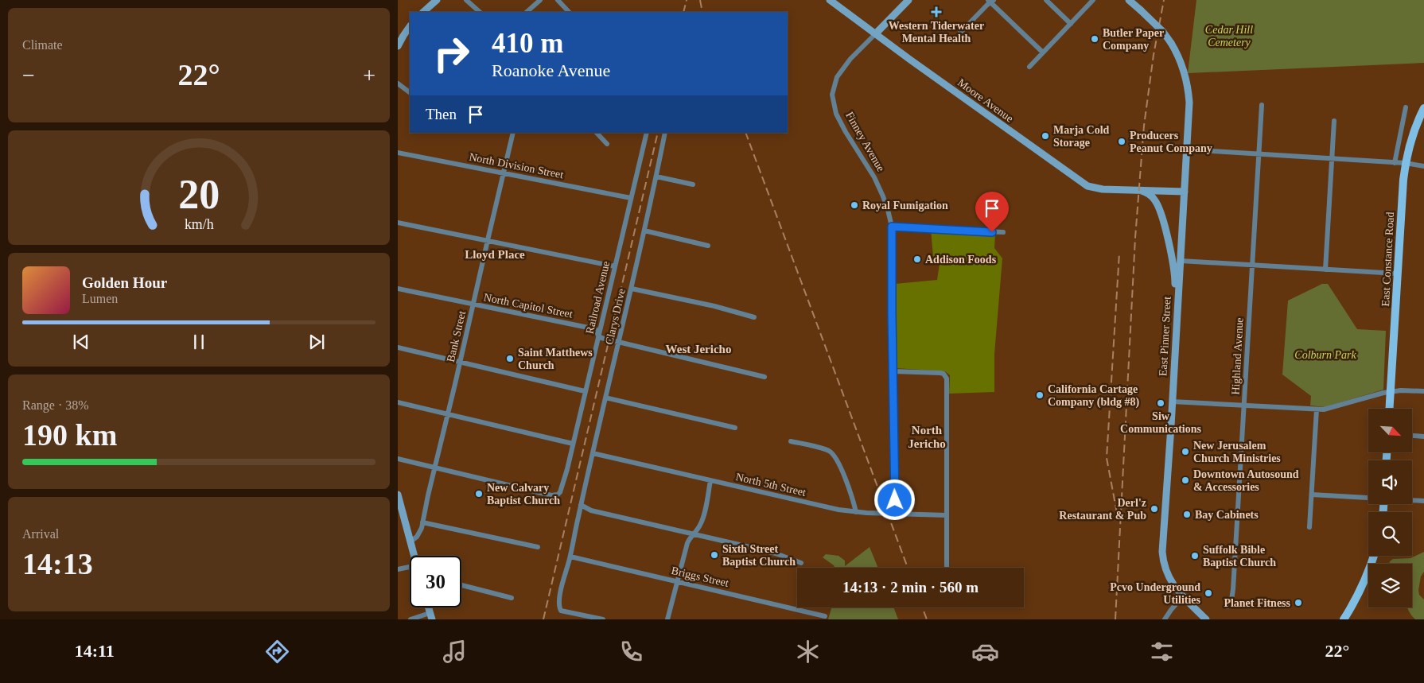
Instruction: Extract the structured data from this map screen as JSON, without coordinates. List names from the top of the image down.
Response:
{
  "streets": {
    "main road": [
      "Moore Avenue",
      "Finney Avenue",
      "East Constance Road",
      "East Pinner Street"
    ],
    "street": [
      "North Division Street",
      "Railroad Avenue",
      "North Capitol Street",
      "Clarys Drive",
      "Bank Street",
      "Highland Avenue",
      "North 5th Street",
      "Briggs Street"
    ]
  },
  "crossings": [
    ["Moore Avenue", "Finney Avenue"],
    ["Moore Avenue", "East Pinner Street"],
    ["Finney Avenue", "North 5th Street"],
    ["North Division Street", "Railroad Avenue"],
    ["North Division Street", "Bank Street"],
    ["Railroad Avenue", "North Capitol Street"],
    ["Railroad Avenue", "Bank Street"],
    ["North Capitol Street", "Clarys Drive"],
    ["North Capitol Street", "Bank Street"],
    ["Clarys Drive", "North 5th Street"],
    ["Clarys Drive", "Briggs Street"]
  ],
  "districts": ["Lloyd Place", "West Jericho", "North Jericho"],
  "parks": ["Cedar Hill Cemetery", "Colburn Park"],
  "places": {
    "health": ["Western Tiderwater Mental Health"],
    "other": [
      "Butler Paper Company",
      "Marja Cold Storage",
      "Producers Peanut Company",
      "Royal Fumigation",
      "Addison Foods",
      "Saint Matthews Church",
      "California Cartage Company (bldg #8)",
      "Siw Communications",
      "New Jerusalem Church Ministries",
      "Downtown Autosound & Accessories",
      "New Calvary Baptist Church",
      "Derl'z Restaurant & Pub",
      "Bay Cabinets",
      "Sixth Street Baptist Church",
      "Suffolk Bible Baptist Church",
      "Pcvo Underground Utilities",
      "Planet Fitness"
    ]
  },
  "north": "bottom right",
  "page": {
    "tile": [
      "Climate",
      ["Range · 38%", "190 km"],
      ["Arrival", "14:13"]
    ],
    "turn": ["410 m", "Roanoke Avenue"],
    "heat": ["−", "22°", "+"],
    "then": "Then",
    "song": ["Golden Hour", "Lumen"],
    "limit": "30",
    "trip": "14:13 · 2 min · 560 m",
    "tabs": ["14:11", "22°"],
    "gauge": ["20", "km/h"]
  }
}
